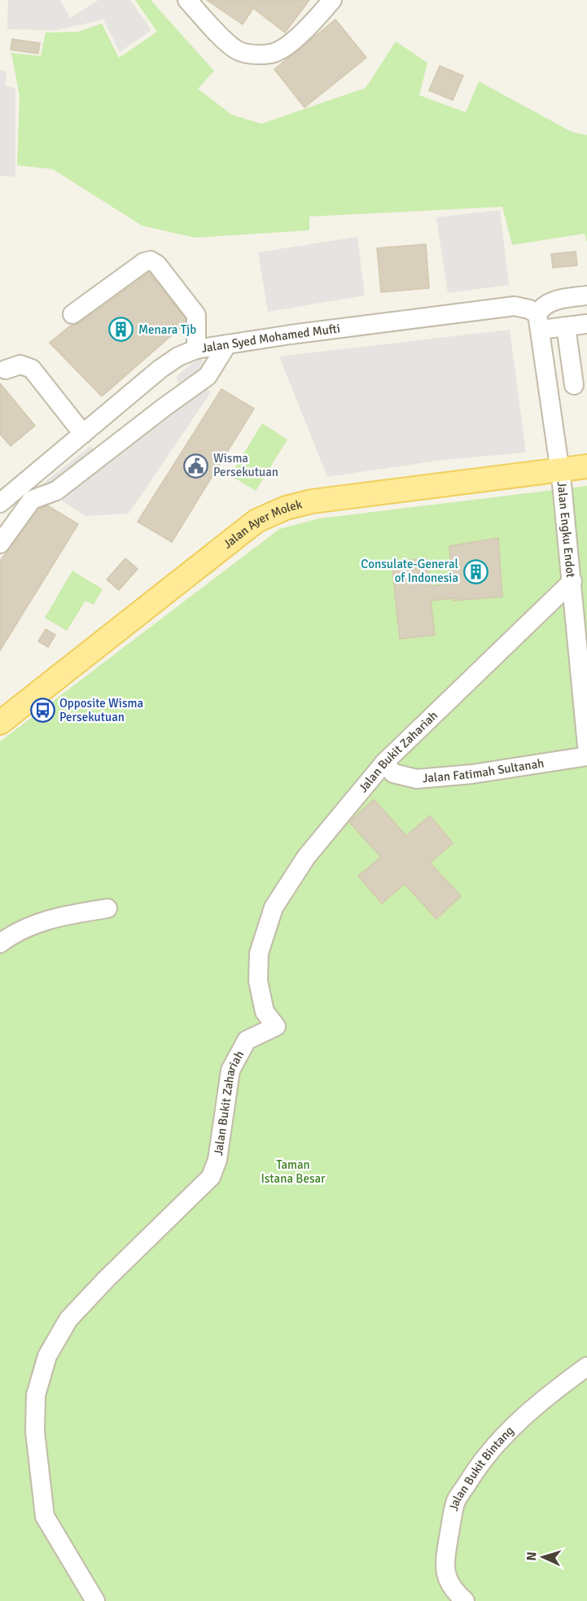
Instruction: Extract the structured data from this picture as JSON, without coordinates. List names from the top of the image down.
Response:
{
  "streets": {
    "main road": ["Jalan Ayer Molek"],
    "street": [
      "Jalan Syed Mohamed Mufti",
      "Jalan Engku Endot",
      "Jalan Bukit Zahariah",
      "Jalan Fatimah Sultanah",
      "Jalan Bukit Bintang"
    ]
  },
  "crossings": [
    ["Jalan Syed Mohamed Mufti", "Jalan Engku Endot"],
    ["Jalan Ayer Molek", "Jalan Engku Endot"],
    ["Jalan Engku Endot", "Jalan Bukit Zahariah"],
    ["Jalan Bukit Zahariah", "Jalan Fatimah Sultanah"]
  ],
  "parks": ["Taman Istana Besar"],
  "places": {
    "building": ["Menara Tjb", "Consulate-General of Indonesia"],
    "public building": ["Wisma Persekutuan"],
    "bus stop": ["Opposite Wisma Persekutuan"]
  },
  "north": "left"
}
